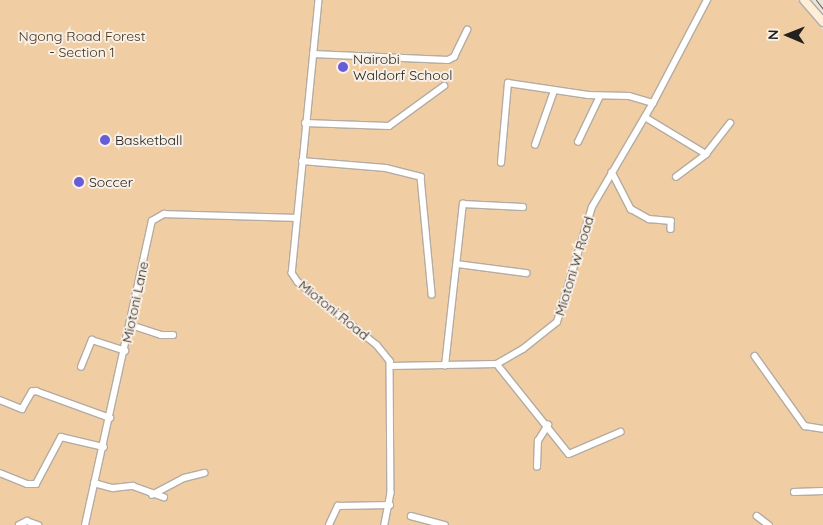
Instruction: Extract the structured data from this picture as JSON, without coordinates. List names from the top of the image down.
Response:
{
  "streets": {
    "street": ["Miotoni W Road", "Miotoni Lane", "Miotoni Road"]
  },
  "crossings": [
    ["Miotoni W Road", "Miotoni Road"],
    ["Miotoni Lane", "Miotoni Road"]
  ],
  "parks": ["Ngong Road Forest - Section 1"],
  "places": ["Nairobi Waldorf School", "Basketball", "Soccer"],
  "north": "left"
}
